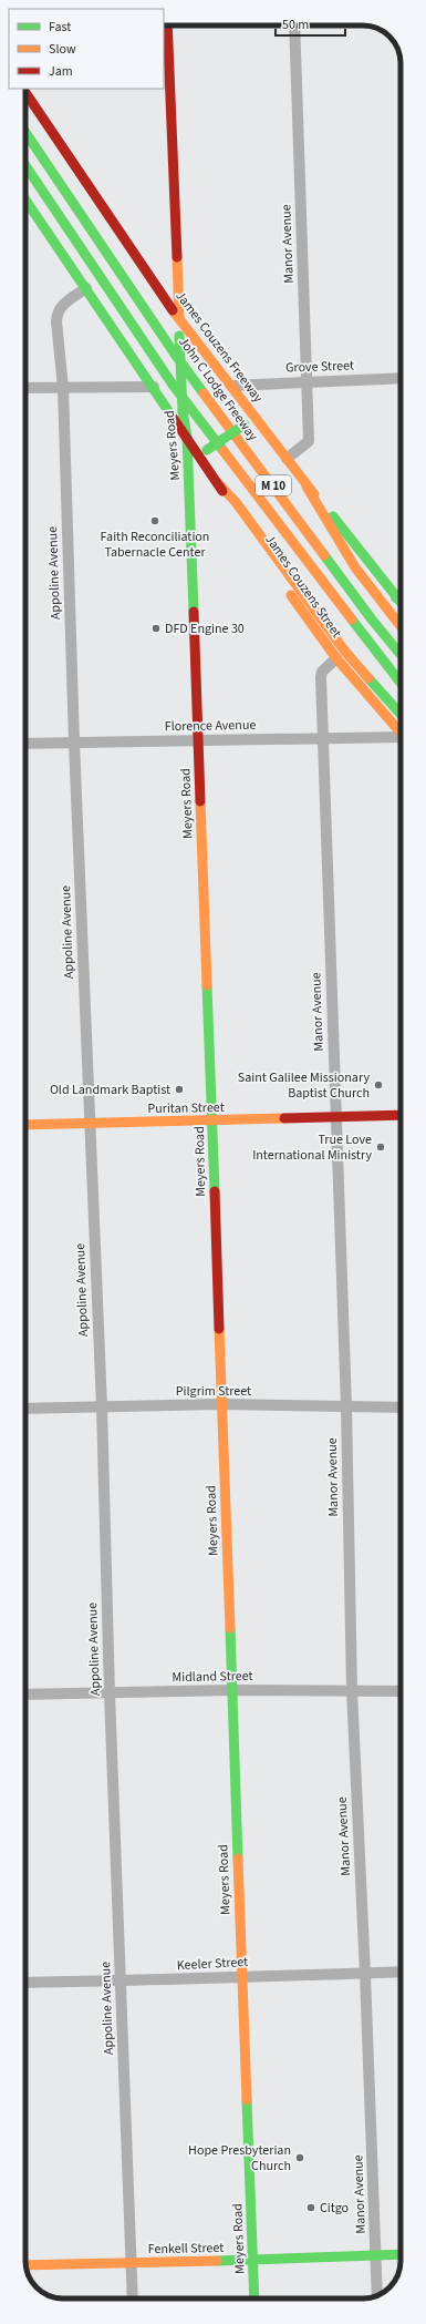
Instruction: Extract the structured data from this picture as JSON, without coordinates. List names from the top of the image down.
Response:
{
  "streets": {
    "main road": [
      "James Couzens Freeway",
      "John C Lodge Freeway",
      "Meyers Road",
      "M 10",
      "James Couzens Street",
      "Puritan Street",
      "Fenkell Street"
    ],
    "street": [
      "Manor Avenue",
      "Grove Street",
      "Appoline Avenue",
      "Florence Avenue",
      "Pilgrim Street",
      "Midland Street",
      "Keeler Street"
    ]
  },
  "crossings": [
    ["Manor Avenue", "James Couzens Freeway"],
    ["Manor Avenue", "Grove Street"],
    ["Manor Avenue", "James Couzens Street"],
    ["Manor Avenue", "Florence Avenue"],
    ["Manor Avenue", "Puritan Street"],
    ["Manor Avenue", "Pilgrim Street"],
    ["Manor Avenue", "Midland Street"],
    ["Manor Avenue", "Keeler Street"],
    ["Manor Avenue", "Fenkell Street"],
    ["James Couzens Freeway", "Grove Street"],
    ["James Couzens Freeway", "Meyers Road"],
    ["Meyers Road", "James Couzens Street"],
    ["Meyers Road", "Florence Avenue"],
    ["Meyers Road", "Puritan Street"],
    ["Meyers Road", "Pilgrim Street"],
    ["Meyers Road", "Midland Street"],
    ["Meyers Road", "Keeler Street"],
    ["Meyers Road", "Fenkell Street"],
    ["Appoline Avenue", "Florence Avenue"],
    ["Appoline Avenue", "Puritan Street"],
    ["Appoline Avenue", "Pilgrim Street"],
    ["Appoline Avenue", "Midland Street"],
    ["Appoline Avenue", "Keeler Street"],
    ["Appoline Avenue", "Fenkell Street"]
  ],
  "places": [
    "Faith Reconciliation Tabernacle Center",
    "DFD Engine 30",
    "Saint Galilee Missionary Baptist Church",
    "Old Landmark Baptist",
    "True Love International Ministry",
    "Hope Presbyterian Church",
    "Citgo"
  ],
  "legend": ["Fast", "Slow", "Jam"],
  "scale_bar": "50 m"
}
